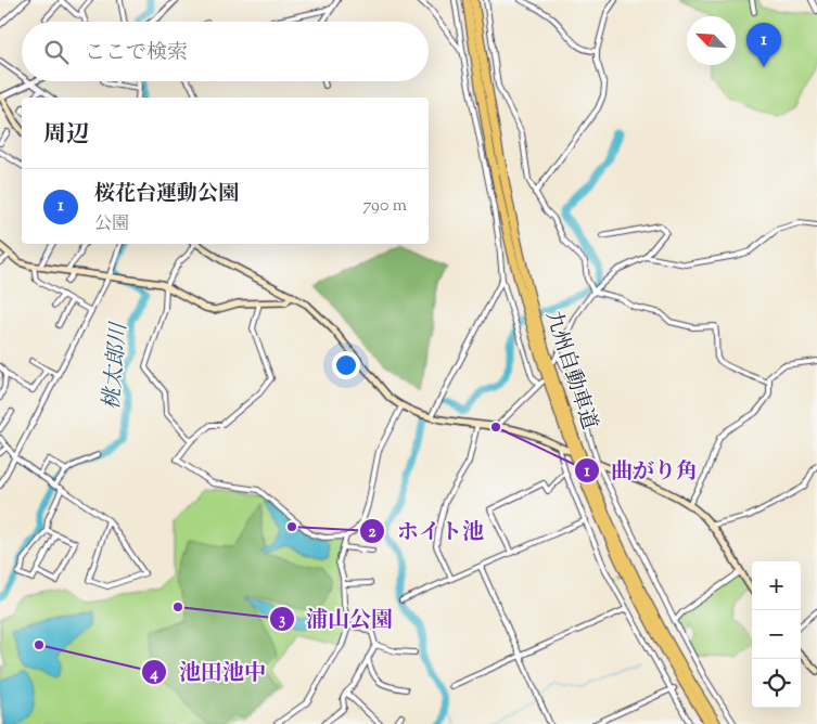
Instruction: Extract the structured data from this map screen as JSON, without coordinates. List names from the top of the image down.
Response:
{
  "streets": {
    "highway": ["九州自動車道"]
  },
  "water": ["桃太郎川"],
  "places": [
    "曲がり角",
    "ホイト池",
    "浦山公園",
    "池田池中"
  ],
  "north": "top left",
  "page": {
    "search": "ここで検索",
    "pins": "1",
    "heading": "周辺",
    "list": [
      {
        "mark": "1",
        "name": "桜花台運動公園",
        "note": "公園",
        "value": "790 m"
      }
    ],
    "map_buttons": ["+", "−"]
  }
}
